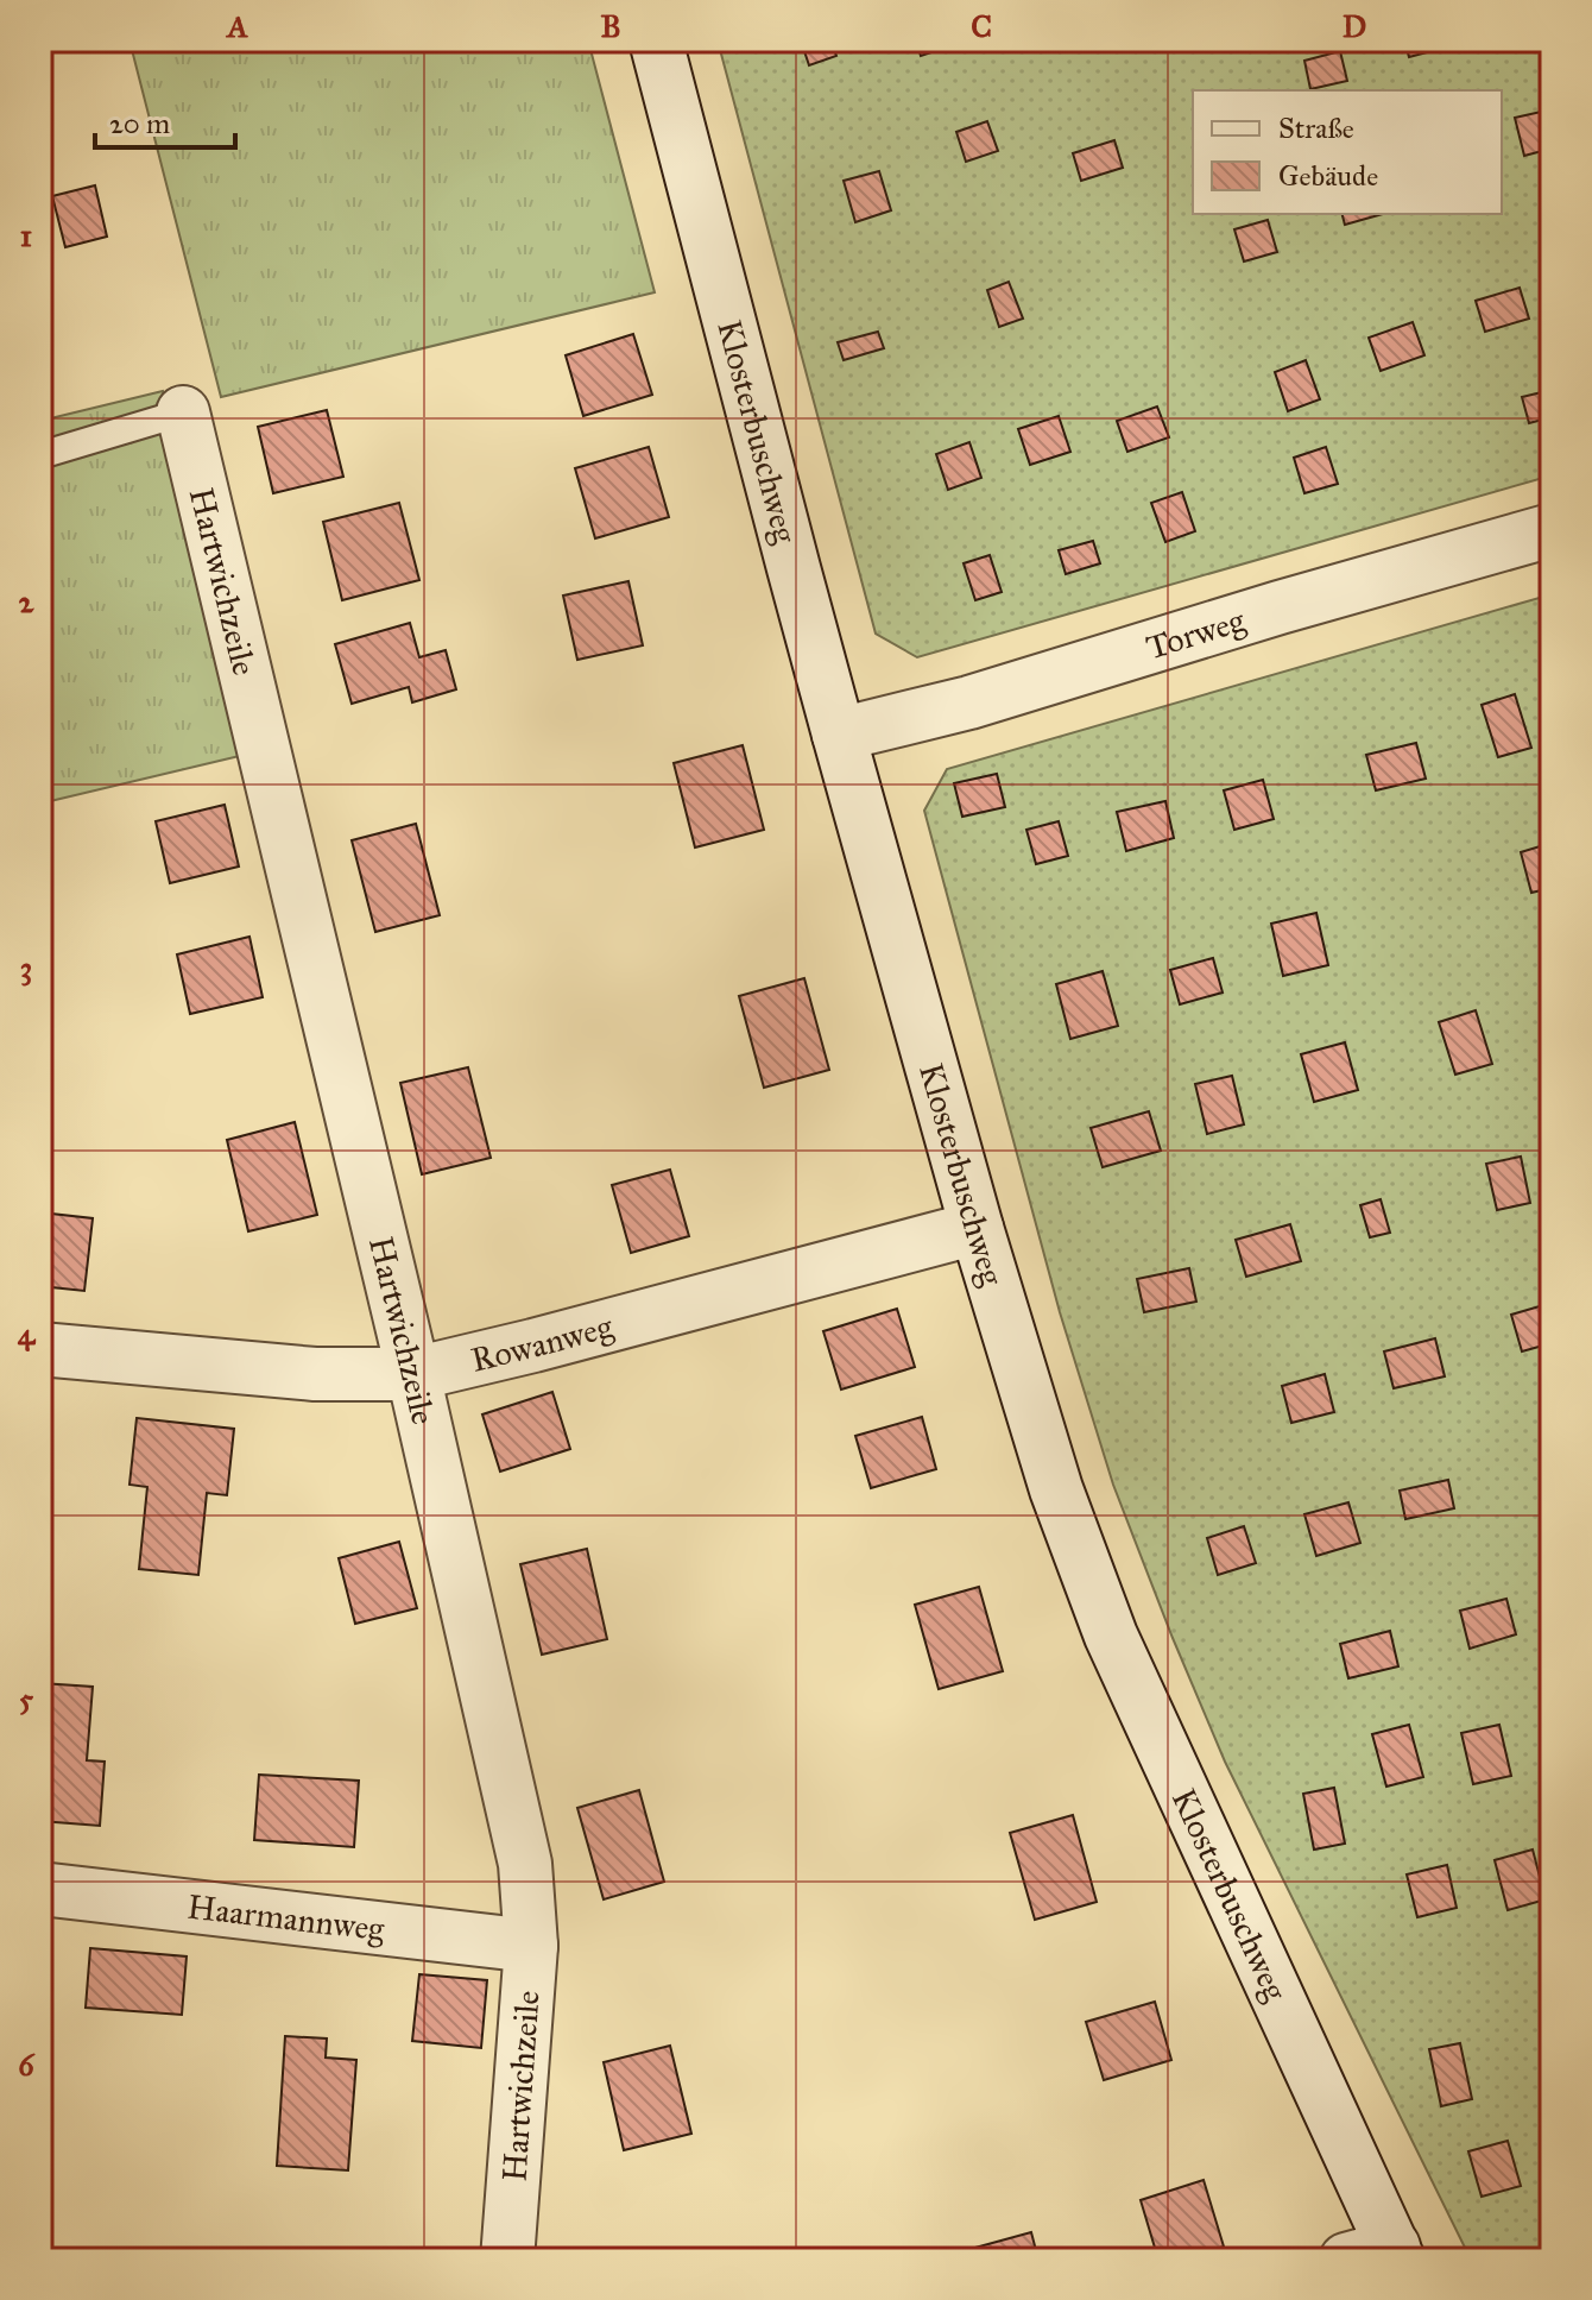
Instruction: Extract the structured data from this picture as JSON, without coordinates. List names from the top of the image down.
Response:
{
  "streets": {
    "street": [
      "Klosterbuschweg",
      "Hartwichzeile",
      "Torweg",
      "Rowanweg",
      "Haarmannweg"
    ]
  },
  "crossings": [
    ["Klosterbuschweg", "Torweg"],
    ["Klosterbuschweg", "Rowanweg"],
    ["Hartwichzeile", "Rowanweg"],
    ["Hartwichzeile", "Haarmannweg"]
  ],
  "legend": ["Straße", "Gebäude"],
  "scale_bar": "20 m",
  "grid": {
    "columns": [
      "A",
      "B",
      "C",
      "D"
    ],
    "rows": [
      "1",
      "2",
      "3",
      "4",
      "5",
      "6"
    ]
  }
}
